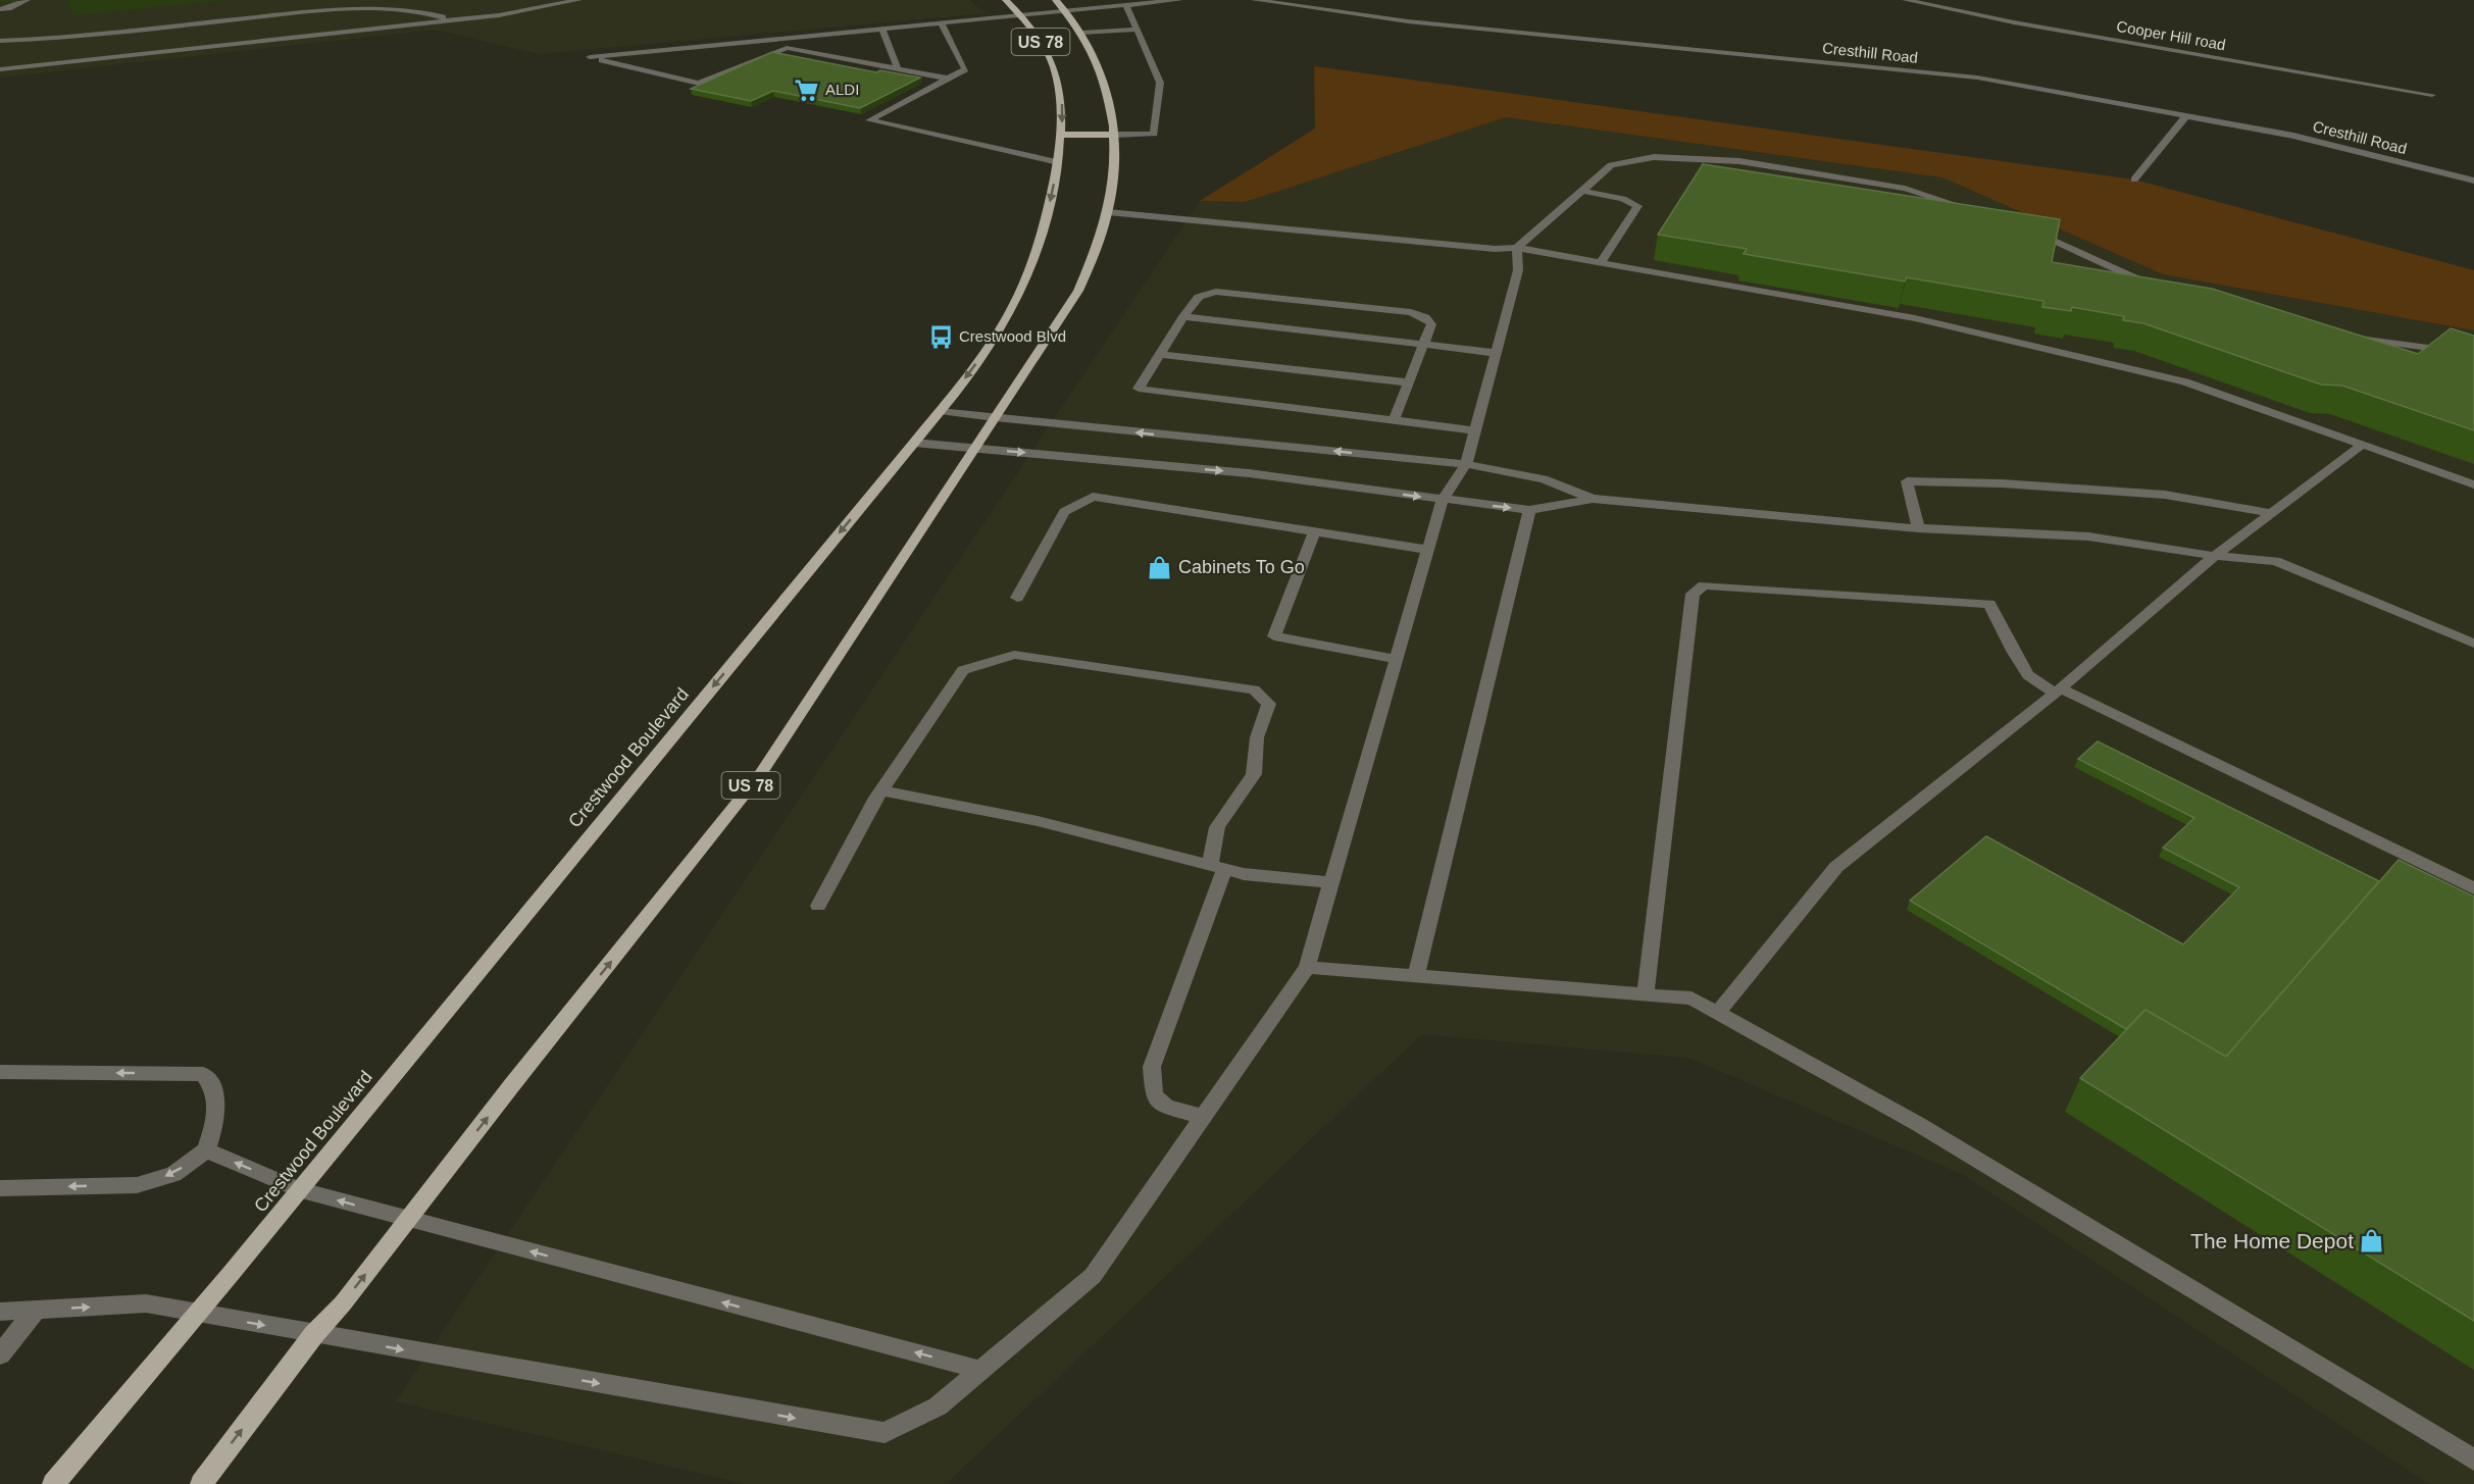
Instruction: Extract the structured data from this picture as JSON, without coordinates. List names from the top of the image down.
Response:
{
  "streets": {
    "main road": ["US 78", "Crestwood Boulevard"],
    "street": ["Cooper Hill road", "Cresthill Road"]
  },
  "places": {
    "supermarket": ["ALDI"],
    "bus stop": ["Crestwood Blvd"],
    "shop": ["Cabinets To Go", "The Home Depot"]
  }
}
